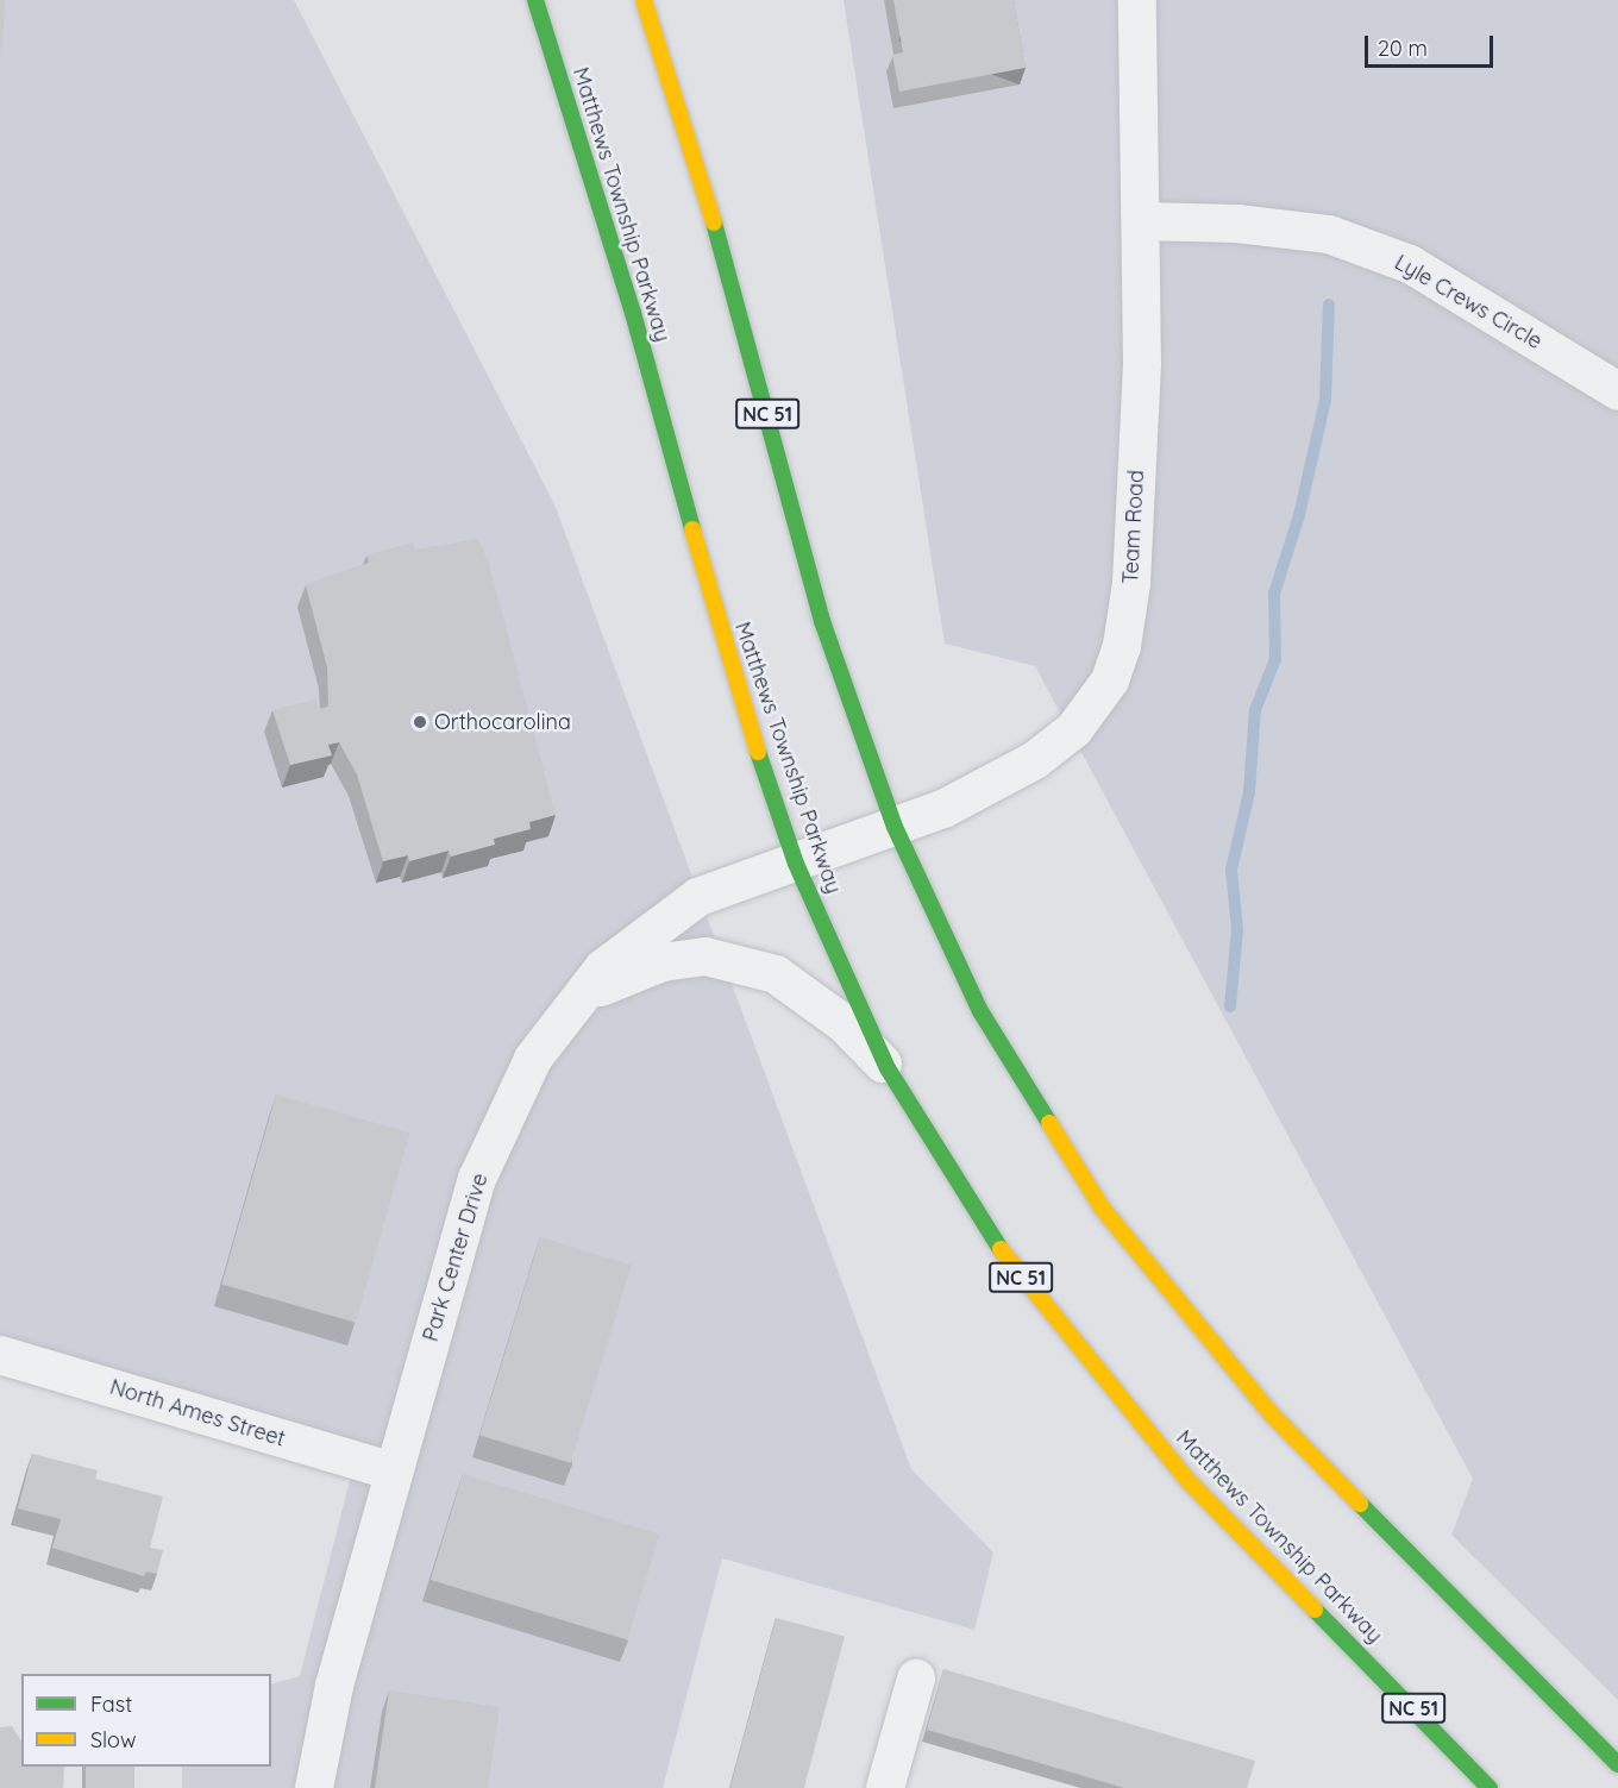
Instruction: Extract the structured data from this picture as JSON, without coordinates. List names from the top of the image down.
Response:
{
  "streets": {
    "main road": ["Matthews Township Parkway", "NC 51"],
    "street": [
      "Lyle Crews Circle",
      "Team Road",
      "Park Center Drive",
      "North Ames Street"
    ]
  },
  "crossings": [
    ["Matthews Township Parkway", "Team Road"],
    ["Matthews Township Parkway", "Park Center Drive"],
    ["Lyle Crews Circle", "Team Road"],
    ["NC 51", "Team Road"],
    ["Team Road", "Park Center Drive"],
    ["Park Center Drive", "North Ames Street"]
  ],
  "places": ["Orthocarolina"],
  "legend": ["Fast", "Slow"],
  "scale_bar": "20 m"
}
